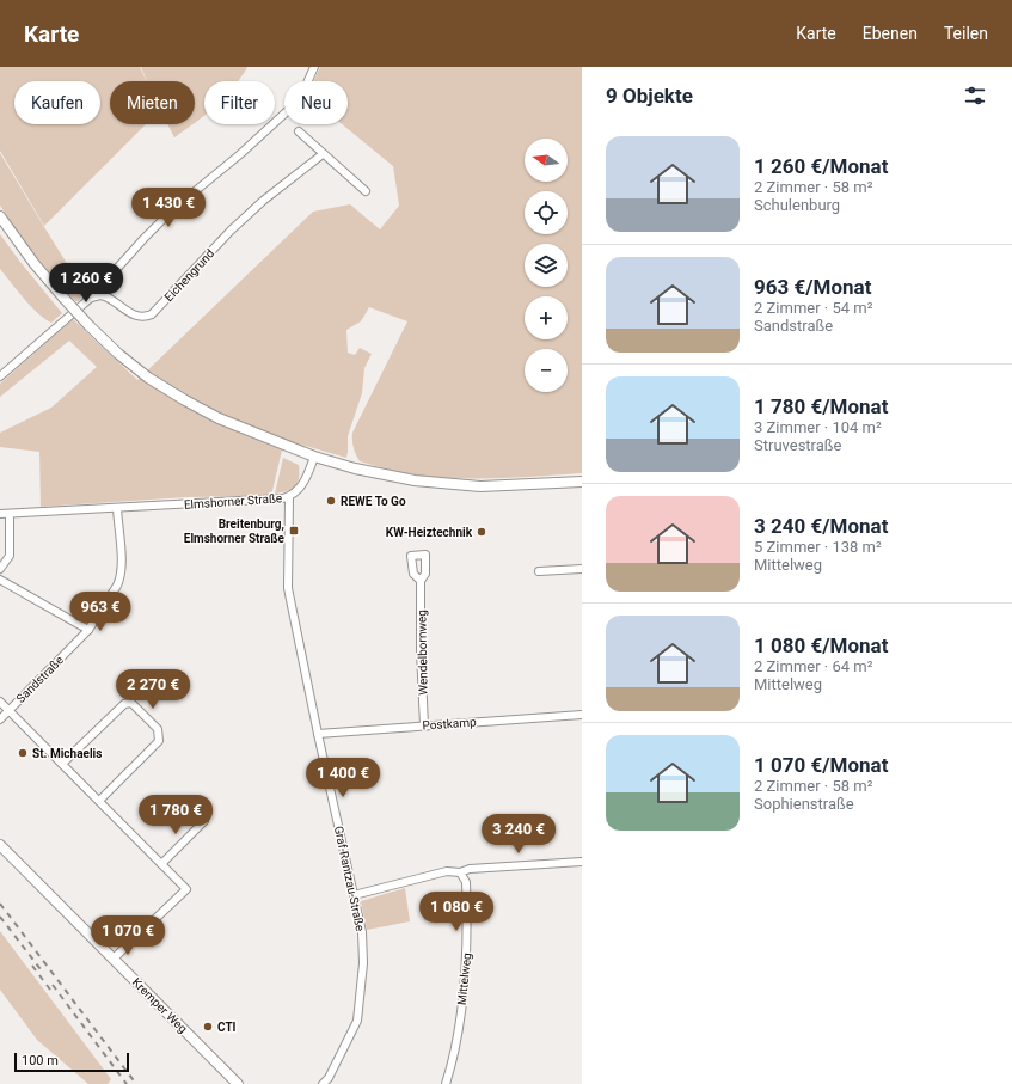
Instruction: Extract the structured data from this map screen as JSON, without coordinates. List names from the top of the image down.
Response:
{
  "streets": {
    "main road": ["Kremper Weg"],
    "street": [
      "Eichengrund",
      "Elmshorner Straße",
      "Wendelbornweg",
      "Sandstraße",
      "Postkamp",
      "Graf-Rantzau-Straße",
      "Mittelweg"
    ]
  },
  "crossings": [
    ["Elmshorner Straße", "Sandstraße"],
    ["Elmshorner Straße", "Graf-Rantzau-Straße"],
    ["Wendelbornweg", "Postkamp"],
    ["Postkamp", "Graf-Rantzau-Straße"]
  ],
  "places": {
    "other": [
      "REWE To Go",
      "KW-Heiztechnik",
      "St. Michaelis",
      "CTI"
    ],
    "transit": ["Breitenburg, Elmshorner Straße"]
  },
  "scale_bar": "100 m",
  "north": "left",
  "page": {
    "header": "Karte",
    "nav": ["Karte", "Ebenen", "Teilen"],
    "heading": "9 Objekte",
    "chip": [
      "Kaufen",
      "Mieten",
      "Filter",
      "Neu"
    ],
    "list": [
      {
        "name": "1 260 €/Monat",
        "note": "2 Zimmer · 58 m² · Schulenburg"
      },
      {
        "name": "963 €/Monat",
        "note": "2 Zimmer · 54 m² · Sandstraße"
      },
      {
        "name": "1 780 €/Monat",
        "note": "3 Zimmer · 104 m² · Struvestraße"
      },
      {
        "name": "3 240 €/Monat",
        "note": "5 Zimmer · 138 m² · Mittelweg"
      },
      {
        "name": "1 080 €/Monat",
        "note": "2 Zimmer · 64 m² · Mittelweg"
      },
      {
        "name": "1 070 €/Monat",
        "note": "2 Zimmer · 58 m² · Sophienstraße"
      }
    ],
    "map_buttons": ["+", "−"],
    "price": [
      "1 430 €",
      "1 260 €",
      "963 €",
      "2 270 €",
      "1 400 €",
      "1 780 €",
      "3 240 €",
      "1 080 €",
      "1 070 €"
    ],
    "scale": "100 m"
  }
}
